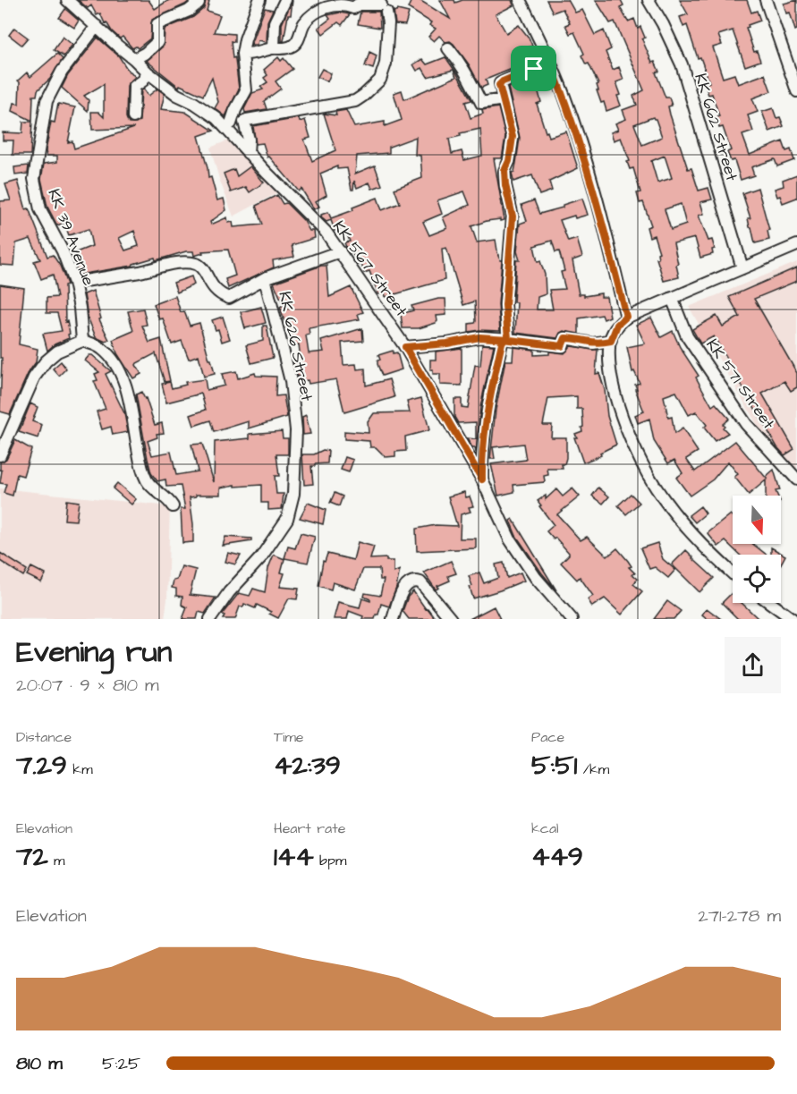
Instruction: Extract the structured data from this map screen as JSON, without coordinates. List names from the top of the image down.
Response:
{
  "streets": {
    "street": [
      "KK 662 Street",
      "KK 39 Avenue",
      "KK 567 Street",
      "KK 626 Street",
      "KK 571 Street"
    ]
  },
  "crossings": [
    ["KK 39 Avenue", "KK 567 Street"]
  ],
  "north": "bottom",
  "page": {
    "heading": ["Evening run", "20:07 · 9 × 810 m"],
    "stats": [
      ["Distance", "7.29 km"],
      ["Time", "42:39"],
      ["Pace", "5:51 /km"],
      ["Elevation", "72 m"],
      ["Heart rate", "144 bpm"],
      ["kcal", "449"]
    ],
    "chart": ["Elevation", "271–278 m"],
    "list": [
      {
        "name": "810 m",
        "note": "5:25"
      }
    ]
  }
}
